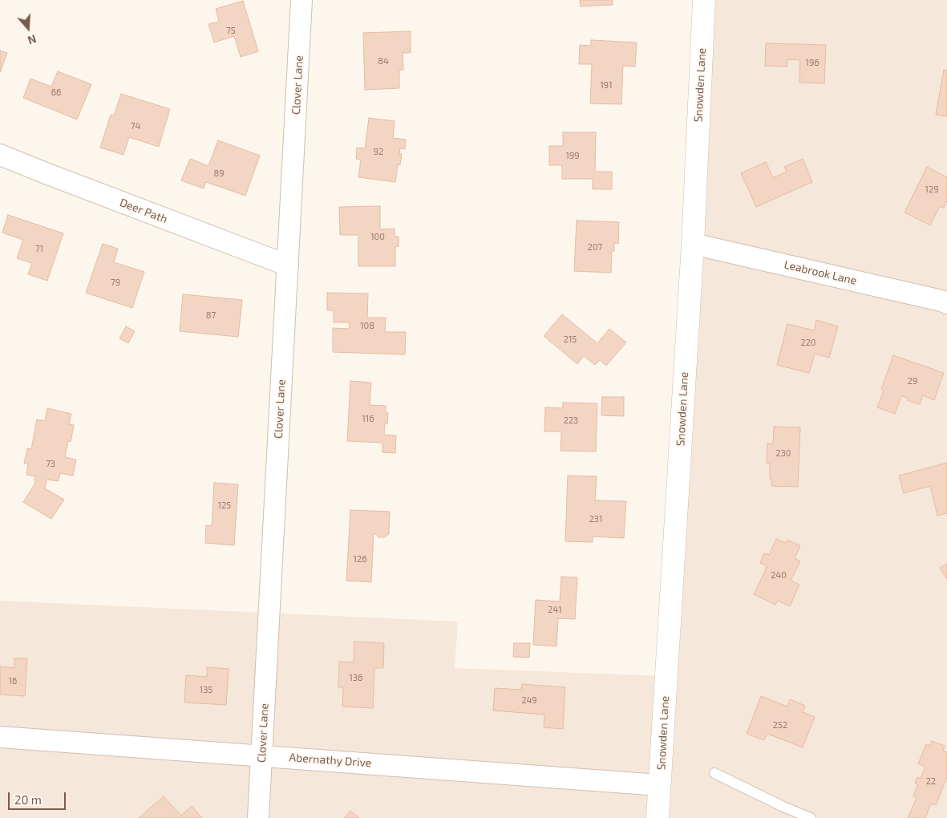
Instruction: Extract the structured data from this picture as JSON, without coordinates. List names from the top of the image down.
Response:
{
  "streets": {
    "street": [
      "Clover Lane",
      "Snowden Lane",
      "Deer Path",
      "Leabrook Lane",
      "Abernathy Drive"
    ]
  },
  "crossings": [
    ["Clover Lane", "Deer Path"],
    ["Clover Lane", "Abernathy Drive"],
    ["Snowden Lane", "Leabrook Lane"],
    ["Snowden Lane", "Abernathy Drive"]
  ],
  "house_numbers": [
    "75",
    "84",
    "196",
    "191",
    "66",
    "74",
    "92",
    "199",
    "89",
    "129",
    "100",
    "207",
    "71",
    "79",
    "87",
    "108",
    "215",
    "220",
    "29",
    "116",
    "223",
    "230",
    "73",
    "125",
    "231",
    "126",
    "240",
    "241",
    "136",
    "16",
    "135",
    "249",
    "252",
    "22"
  ],
  "scale_bar": "20 m",
  "north": "bottom"
}
